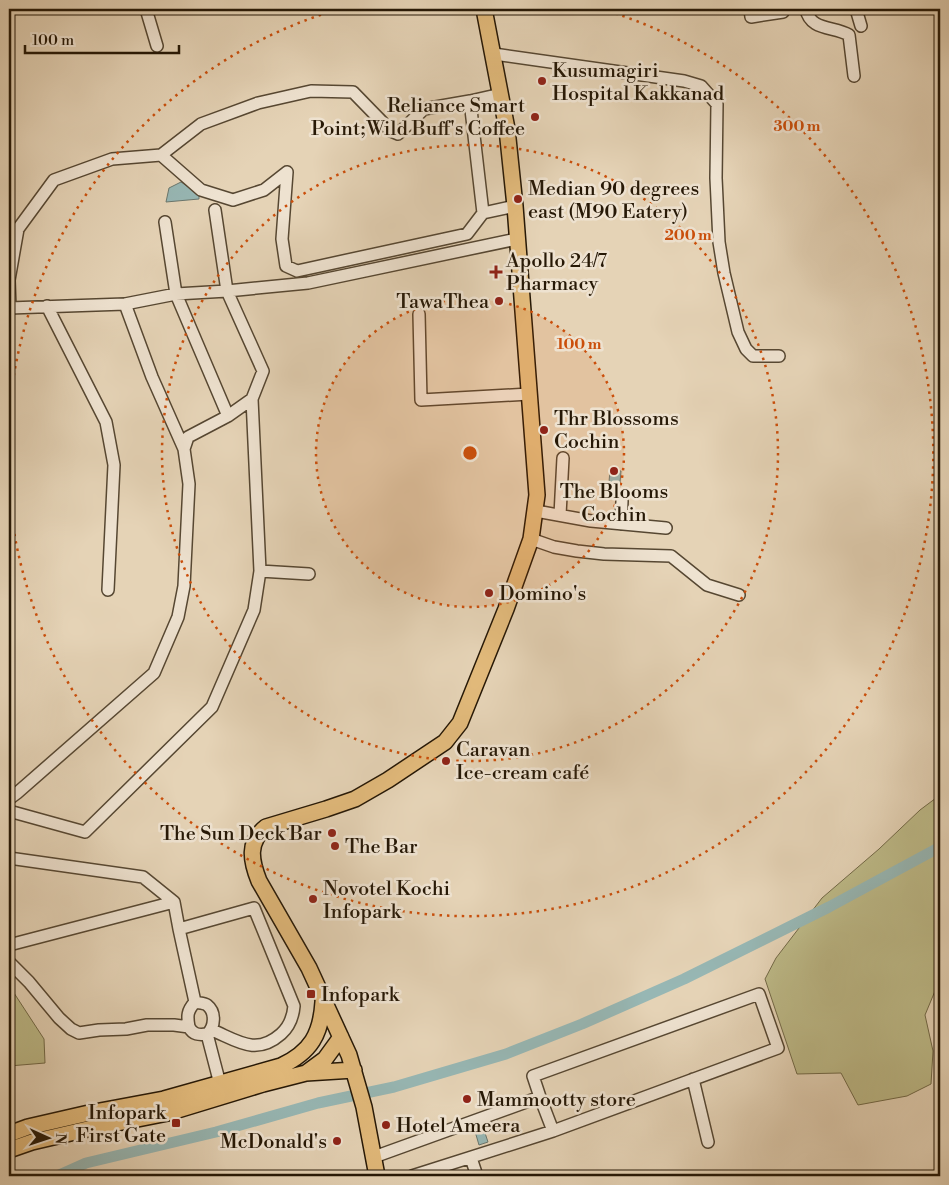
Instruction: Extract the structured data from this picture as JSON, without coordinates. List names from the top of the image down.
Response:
{
  "places": {
    "other": [
      "Kusumagiri Hospital Kakkanad",
      "Reliance Smart Point;Wild Buff's Coffee",
      "Median 90 degrees east (M90 Eatery)",
      "TawaThea",
      "Thr Blossoms Cochin",
      "The Blooms Cochin",
      "Domino's",
      "Caravan Ice-cream café",
      "The Sun Deck Bar",
      "The Bar",
      "Novotel Kochi Infopark",
      "Mammootty store",
      "Hotel Ameera",
      "McDonald's"
    ],
    "health": ["Apollo 24/7 Pharmacy"],
    "transit": ["Infopark", "Infopark First Gate"]
  },
  "scale_bar": "100 m",
  "north": "right",
  "rings": ["300 m", "200 m", "100 m"]
}
